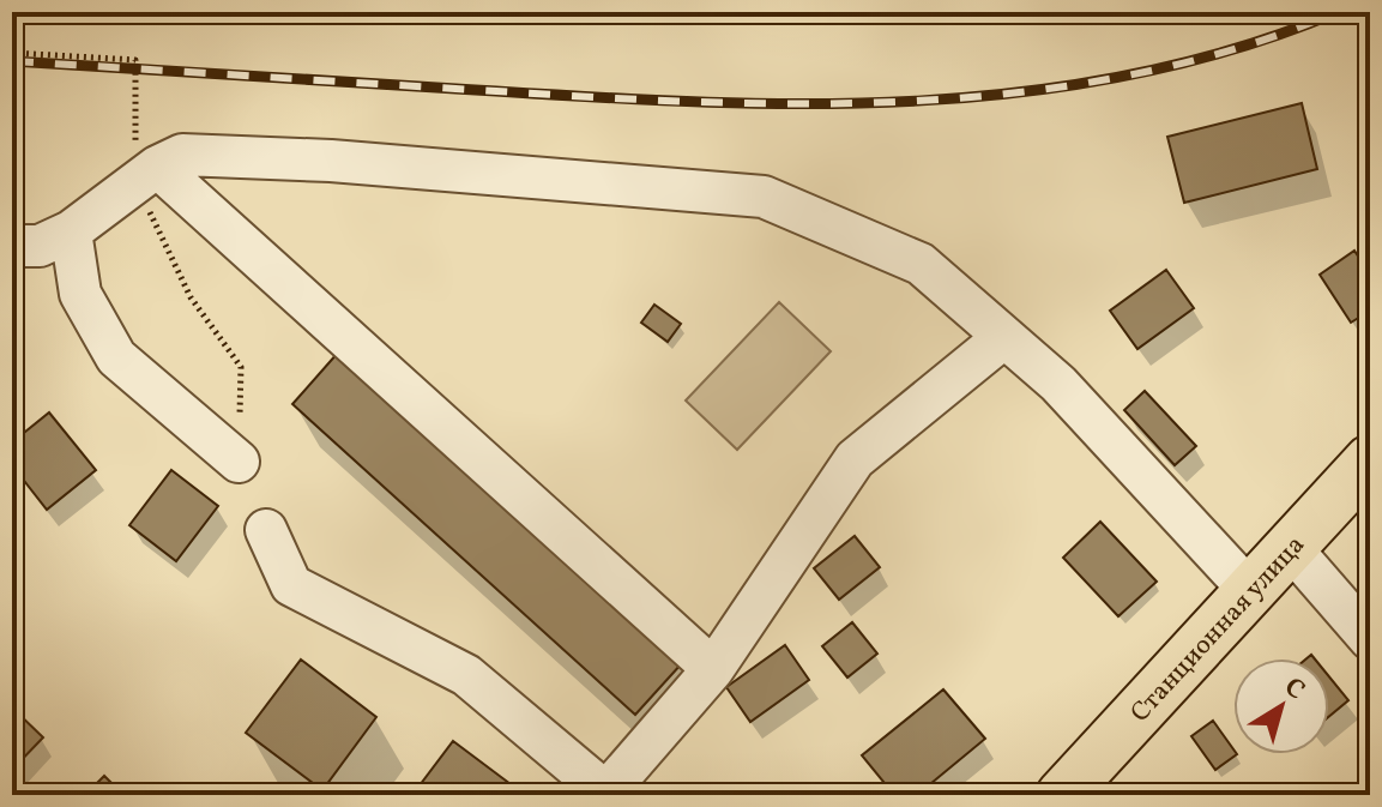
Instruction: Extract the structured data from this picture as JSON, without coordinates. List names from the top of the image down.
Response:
{
  "streets": {
    "main road": ["Станционная улица"]
  },
  "north": "top right"
}
